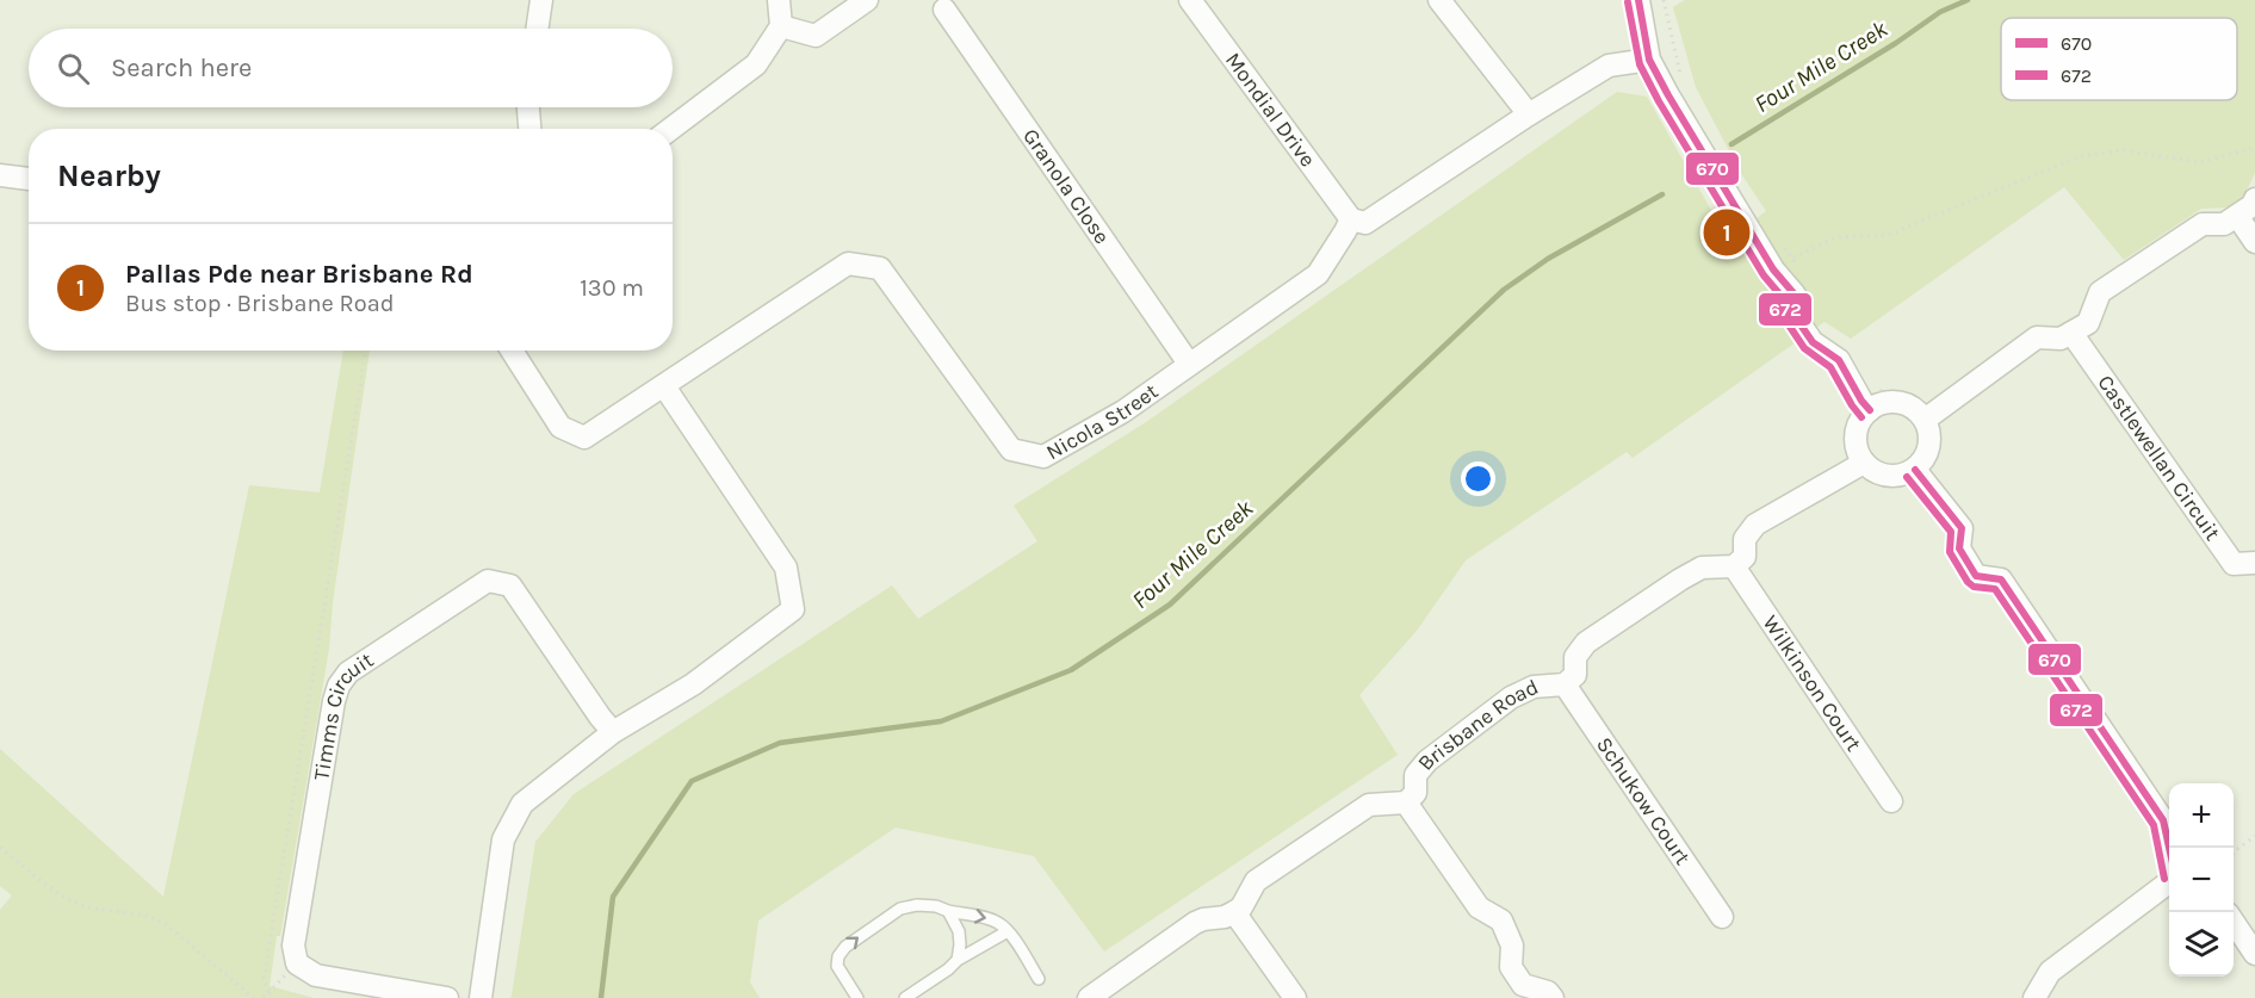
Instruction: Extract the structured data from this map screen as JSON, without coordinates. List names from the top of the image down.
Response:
{
  "streets": {
    "street": [
      "Mondial Drive",
      "Granola Close",
      "Nicola Street",
      "Castlewellan Circuit",
      "Wilkinson Court",
      "Timms Circuit",
      "Brisbane Road",
      "Schukow Court"
    ]
  },
  "crossings": [
    ["Mondial Drive", "Nicola Street"],
    ["Granola Close", "Nicola Street"],
    ["Wilkinson Court", "Brisbane Road"],
    ["Brisbane Road", "Schukow Court"]
  ],
  "water": ["Four Mile Creek"],
  "lines": ["transit line 670", "transit line 672"],
  "legend": ["670", "672"],
  "page": {
    "search": "Search here",
    "heading": "Nearby",
    "pins": "1",
    "list": [
      {
        "mark": "1",
        "name": "Pallas Pde near Brisbane Rd",
        "note": "Bus stop · Brisbane Road",
        "value": "130 m"
      }
    ],
    "map_buttons": ["+", "−"]
  }
}
